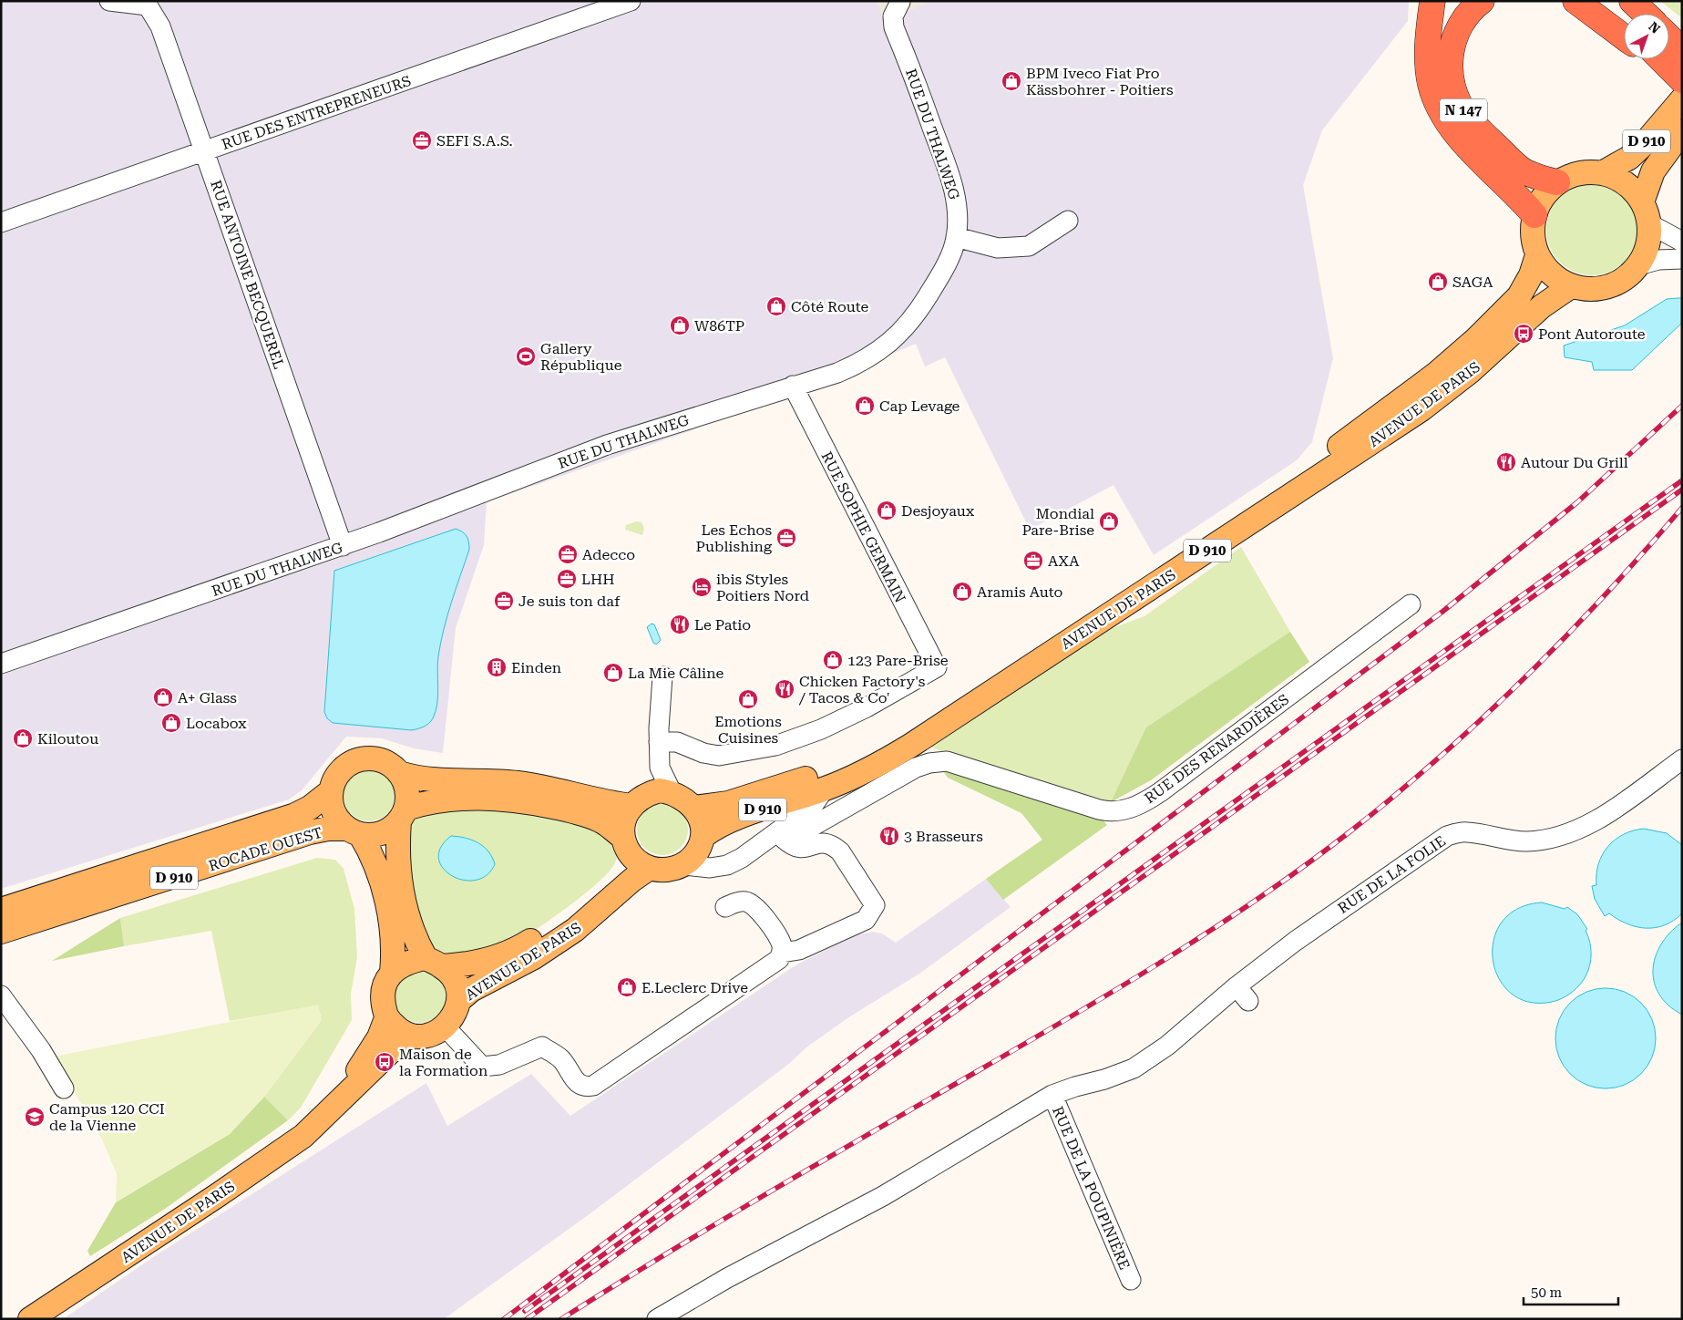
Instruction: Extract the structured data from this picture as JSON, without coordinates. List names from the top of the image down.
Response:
{
  "streets": {
    "highway": ["N 147"],
    "main road": ["D 910", "AVENUE DE PARIS", "ROCADE OUEST"],
    "street": [
      "RUE DES ENTREPRENEURS",
      "RUE DU THALWEG",
      "RUE ANTOINE BECQUEREL",
      "RUE SOPHIE GERMAIN",
      "RUE DES RENARDIÈRES",
      "RUE DE LA FOLIE",
      "RUE DE LA POUPINIÈRE"
    ]
  },
  "crossings": [
    ["N 147", "D 910"],
    ["N 147", "AVENUE DE PARIS"],
    ["RUE DES ENTREPRENEURS", "RUE ANTOINE BECQUEREL"],
    ["RUE DU THALWEG", "RUE ANTOINE BECQUEREL"],
    ["RUE DU THALWEG", "RUE SOPHIE GERMAIN"],
    ["D 910", "AVENUE DE PARIS"],
    ["AVENUE DE PARIS", "RUE DES RENARDIÈRES"],
    ["RUE DE LA FOLIE", "RUE DE LA POUPINIÈRE"]
  ],
  "places": {
    "shop": [
      "BPM Iveco Fiat Pro Kässbohrer - Poitiers",
      "SAGA",
      "Côté Route",
      "W86TP",
      "Cap Levage",
      "Desjoyaux",
      "Mondial Pare-Brise",
      "Aramis Auto",
      "123 Pare-Brise",
      "La Mie Câline",
      "A+ Glass",
      "Emotions Cuisines",
      "Locabox",
      "Kiloutou",
      "E.Leclerc Drive"
    ],
    "office": [
      "SEFI S.A.S.",
      "Les Echos Publishing",
      "Adecco",
      "AXA",
      "LHH",
      "Je suis ton daf"
    ],
    "bus stop": ["Pont Autoroute", "Maison de la Formation"],
    "sports": ["Gallery République"],
    "restaurant": [
      "Autour Du Grill",
      "Le Patio",
      "Chicken Factory's / Tacos & Co'",
      "3 Brasseurs"
    ],
    "hotel": ["ibis Styles Poitiers Nord"],
    "building": ["Einden"],
    "school or university": ["Campus 120 CCI de la Vienne"]
  },
  "scale_bar": "50 m",
  "north": "top right"
}
